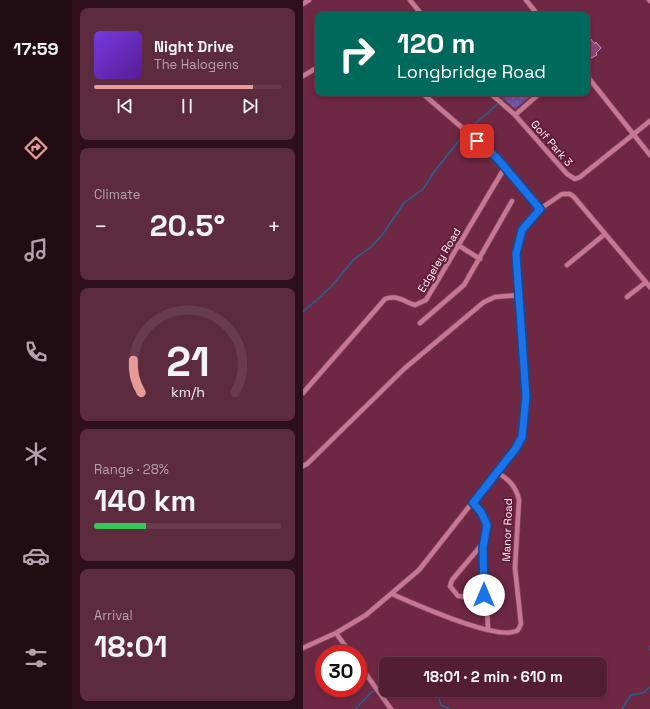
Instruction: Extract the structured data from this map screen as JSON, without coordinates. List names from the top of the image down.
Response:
{
  "streets": {
    "street": ["Golf Park 3", "Edgeley Road", "Manor Road"]
  },
  "page": {
    "tabs": "17:59",
    "turn": ["120 m", "Longbridge Road"],
    "song": ["Night Drive", "The Halogens"],
    "tile": [
      "Climate",
      ["Range · 28%", "140 km"],
      ["Arrival", "18:01"]
    ],
    "heat": ["−", "20.5°", "+"],
    "limit": "30",
    "trip": "18:01 · 2 min · 610 m",
    "gauge": ["21", "km/h"]
  }
}
